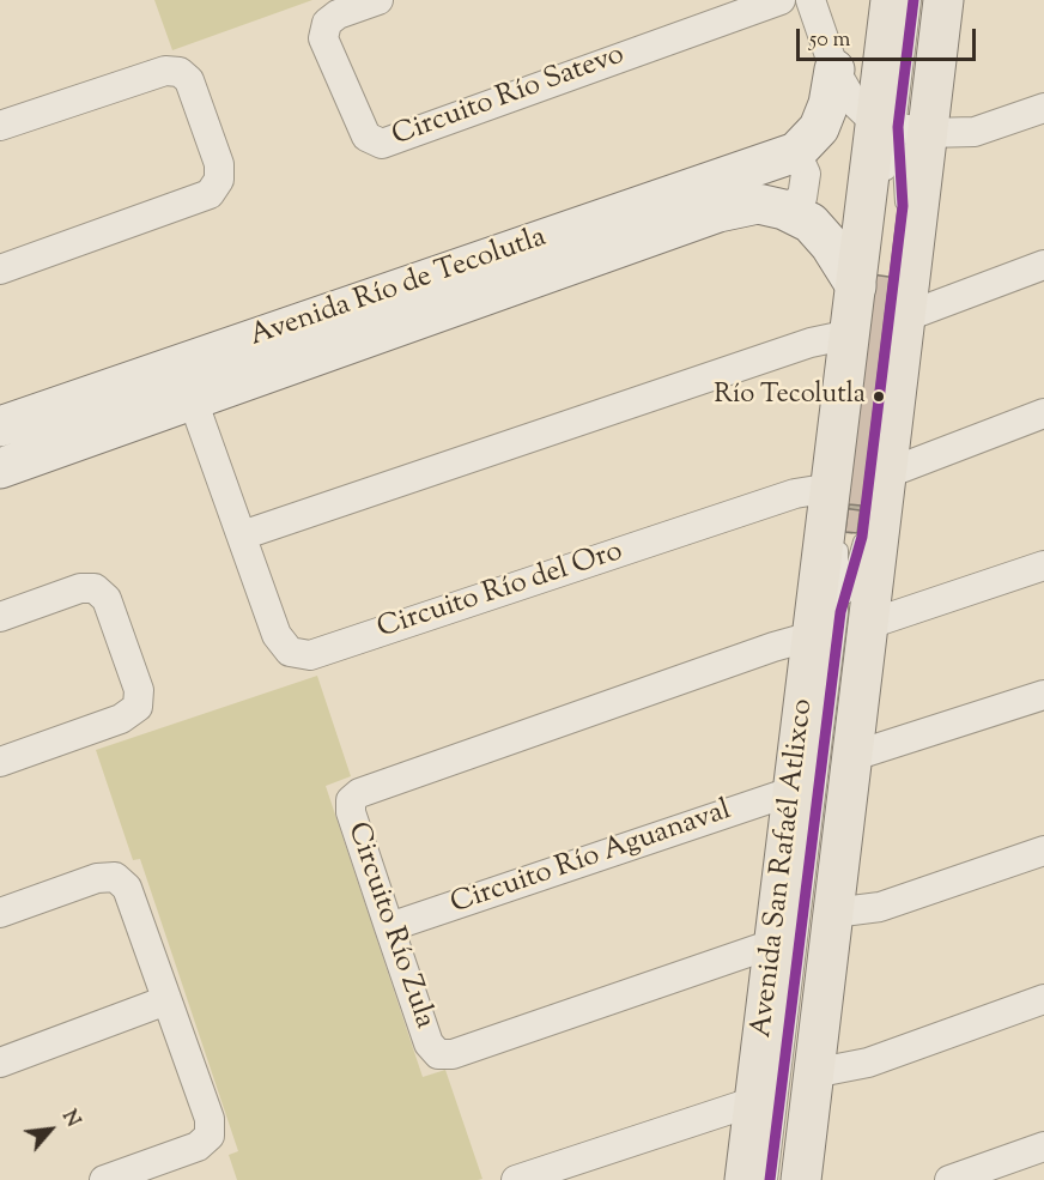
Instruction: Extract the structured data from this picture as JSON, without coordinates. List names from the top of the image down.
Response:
{
  "streets": {
    "main road": ["Avenida San Rafaél Atlixco"],
    "street": [
      "Circuito Río Satevo",
      "Avenida Río de Tecolutla",
      "Circuito Río del Oro",
      "Circuito Río Aguanaval",
      "Circuito Río Zula"
    ]
  },
  "crossings": [
    ["Avenida Río de Tecolutla", "Circuito Río del Oro"],
    ["Avenida Río de Tecolutla", "Avenida San Rafaél Atlixco"],
    ["Circuito Río del Oro", "Avenida San Rafaél Atlixco"],
    ["Circuito Río Aguanaval", "Avenida San Rafaél Atlixco"],
    ["Circuito Río Aguanaval", "Circuito Río Zula"],
    ["Avenida San Rafaél Atlixco", "Circuito Río Zula"]
  ],
  "places": ["Río Tecolutla"],
  "scale_bar": "50 m",
  "north": "top right"
}
